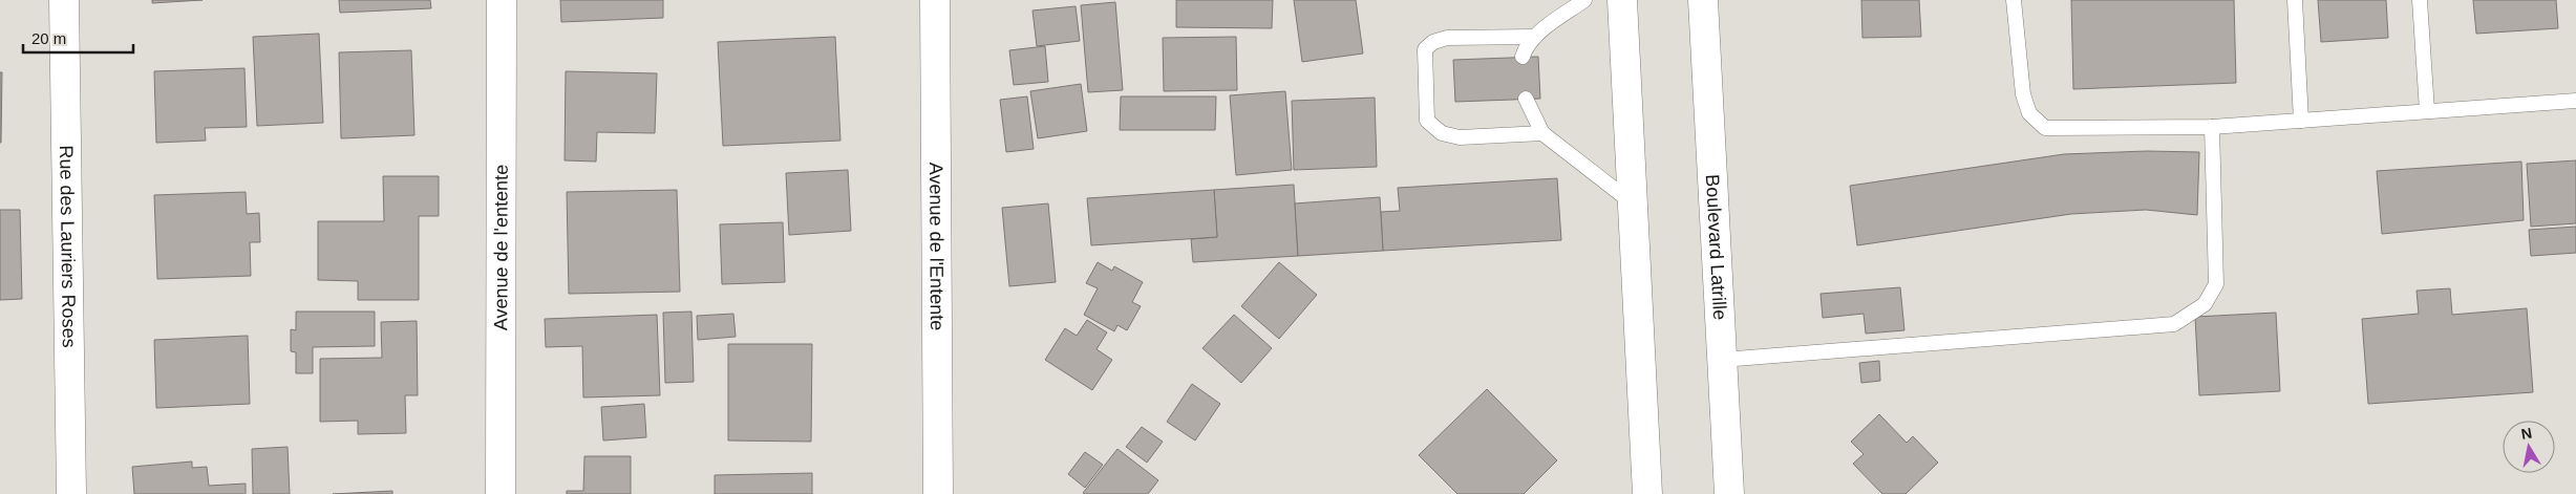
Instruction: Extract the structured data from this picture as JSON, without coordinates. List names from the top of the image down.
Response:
{
  "streets": {
    "street": [
      "Avenue de l'entente",
      "Boulevard Latrille",
      "Rue des Lauriers Roses",
      "Avenue de l'Entente"
    ]
  },
  "scale_bar": "20 m",
  "north": "top"
}
